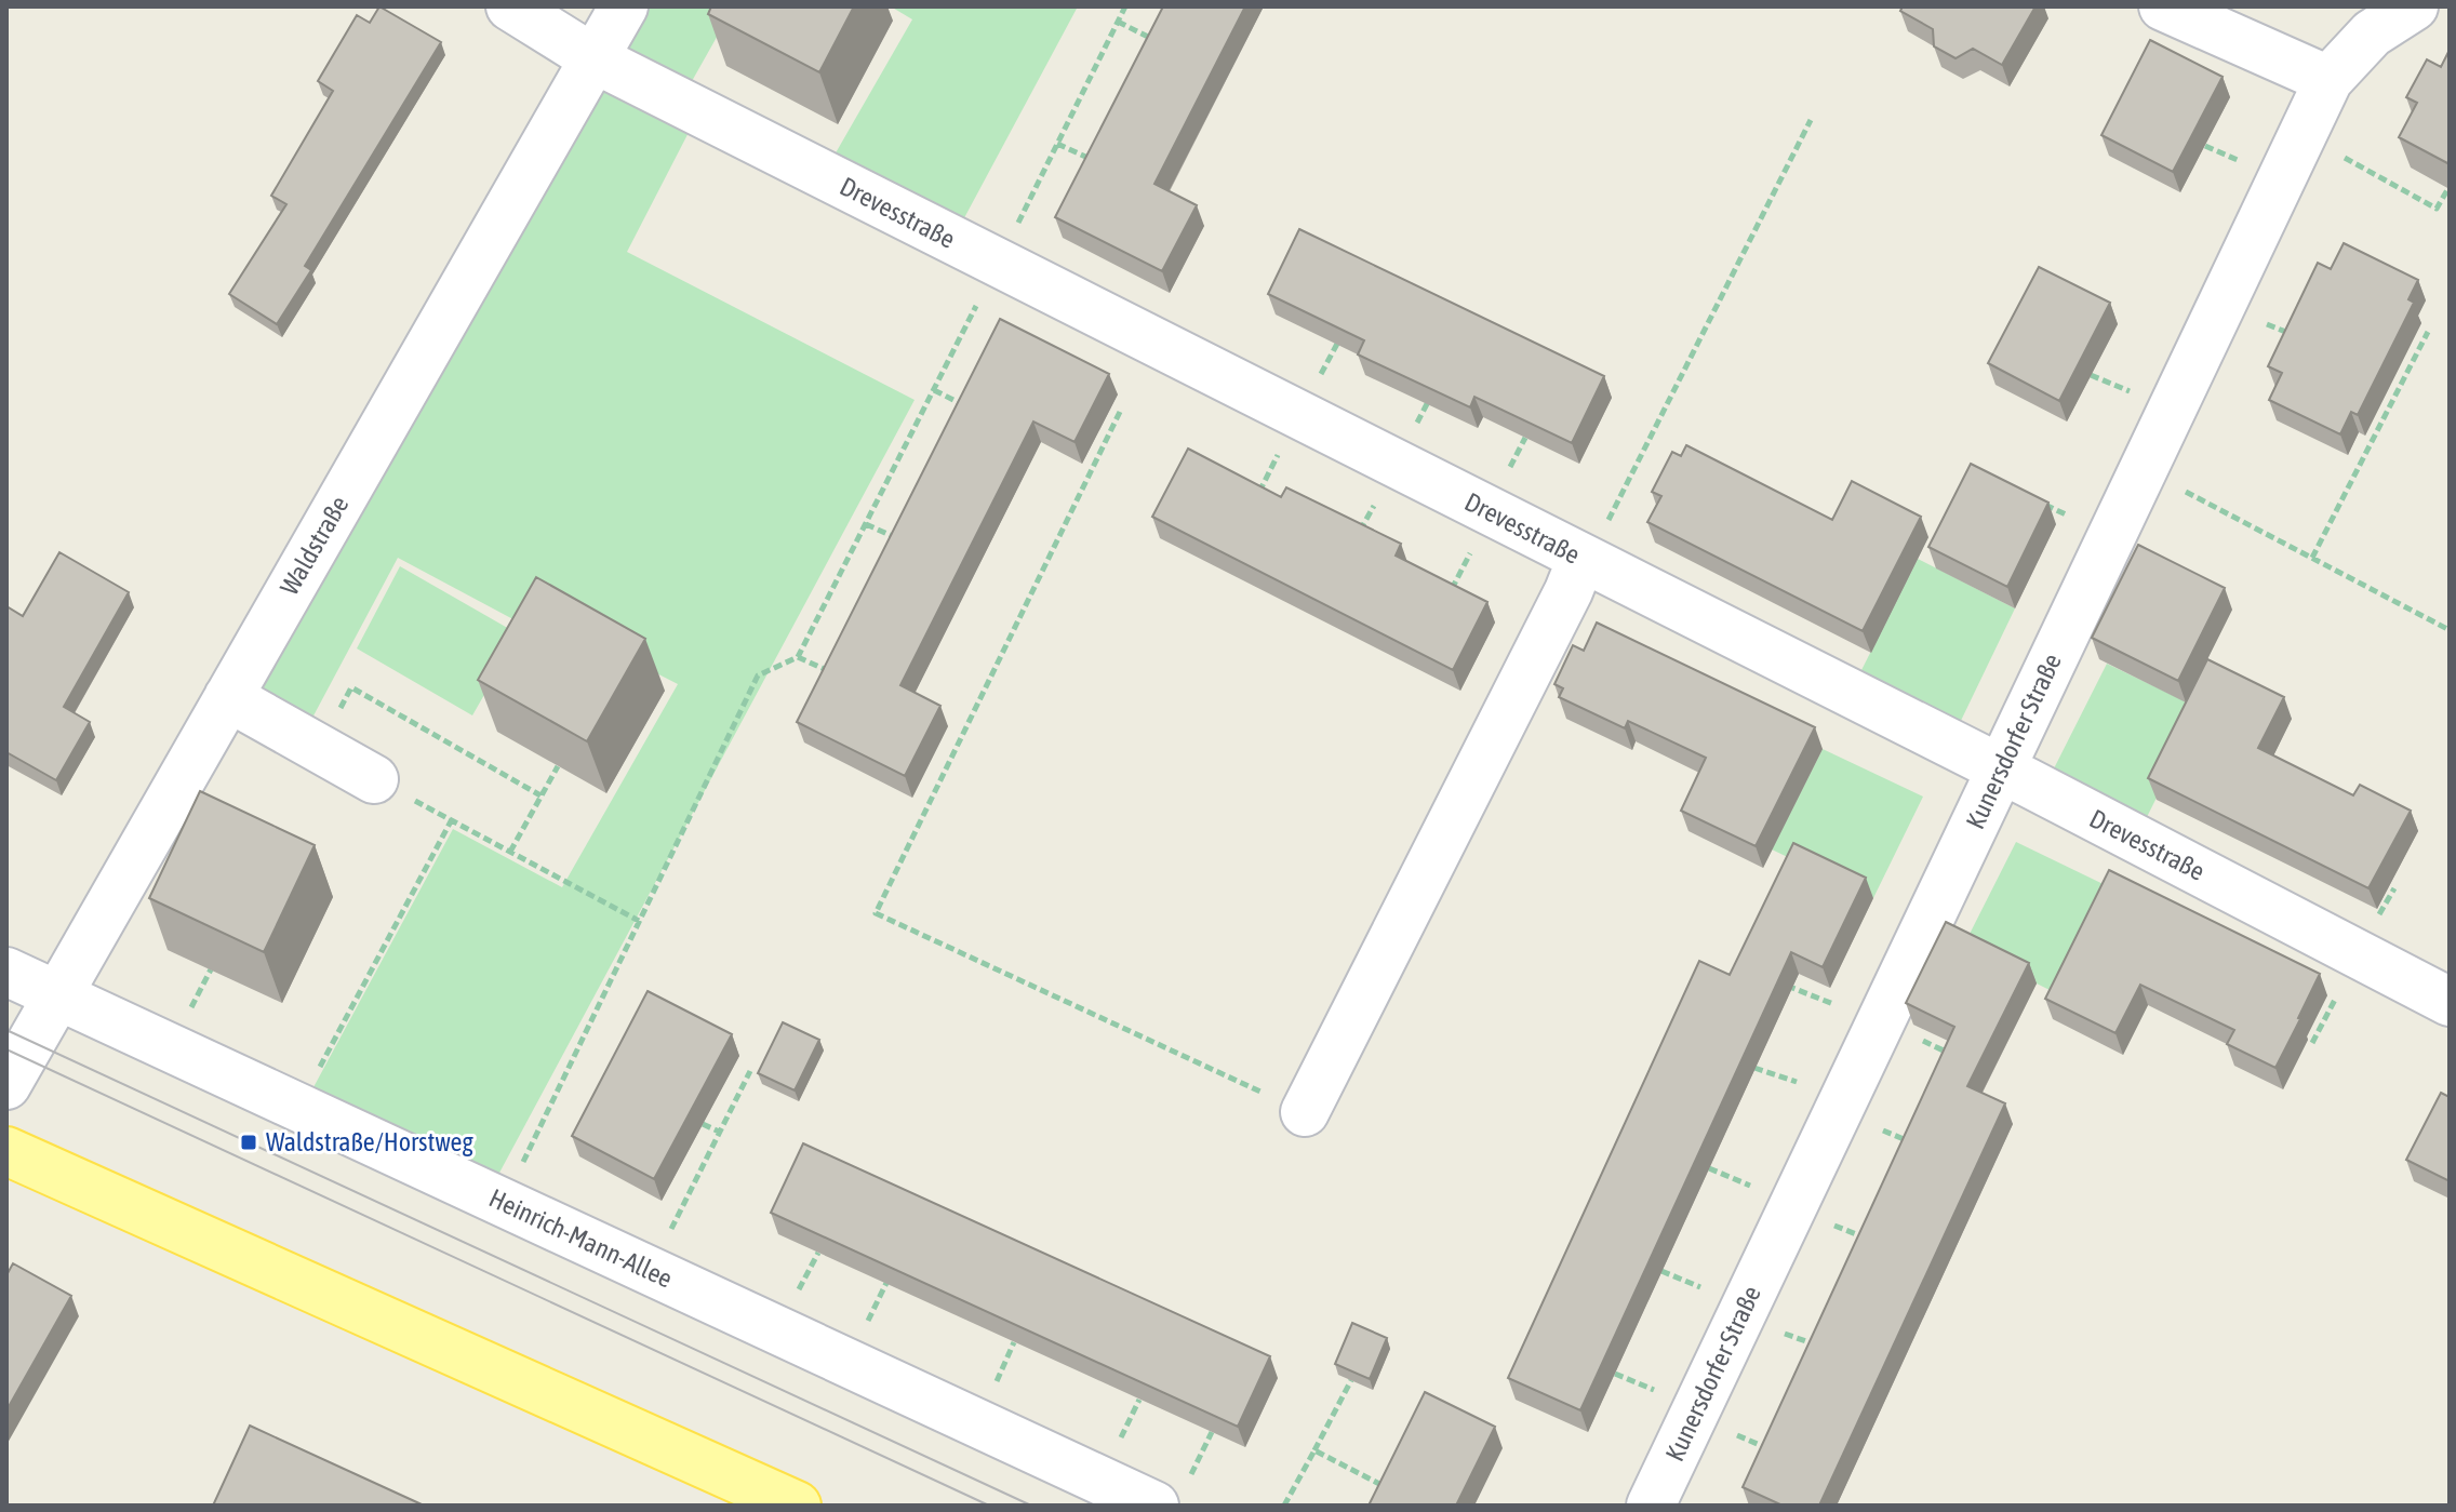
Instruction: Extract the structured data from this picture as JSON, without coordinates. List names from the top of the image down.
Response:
{
  "streets": {
    "street": [
      "Drevesstraße",
      "Waldstraße",
      "Kunersdorfer Straße",
      "Heinrich-Mann-Allee"
    ]
  },
  "crossings": [
    ["Drevesstraße", "Waldstraße"],
    ["Drevesstraße", "Kunersdorfer Straße"],
    ["Waldstraße", "Heinrich-Mann-Allee"]
  ],
  "places": {
    "transit": ["Waldstraße/Horstweg"]
  }
}
